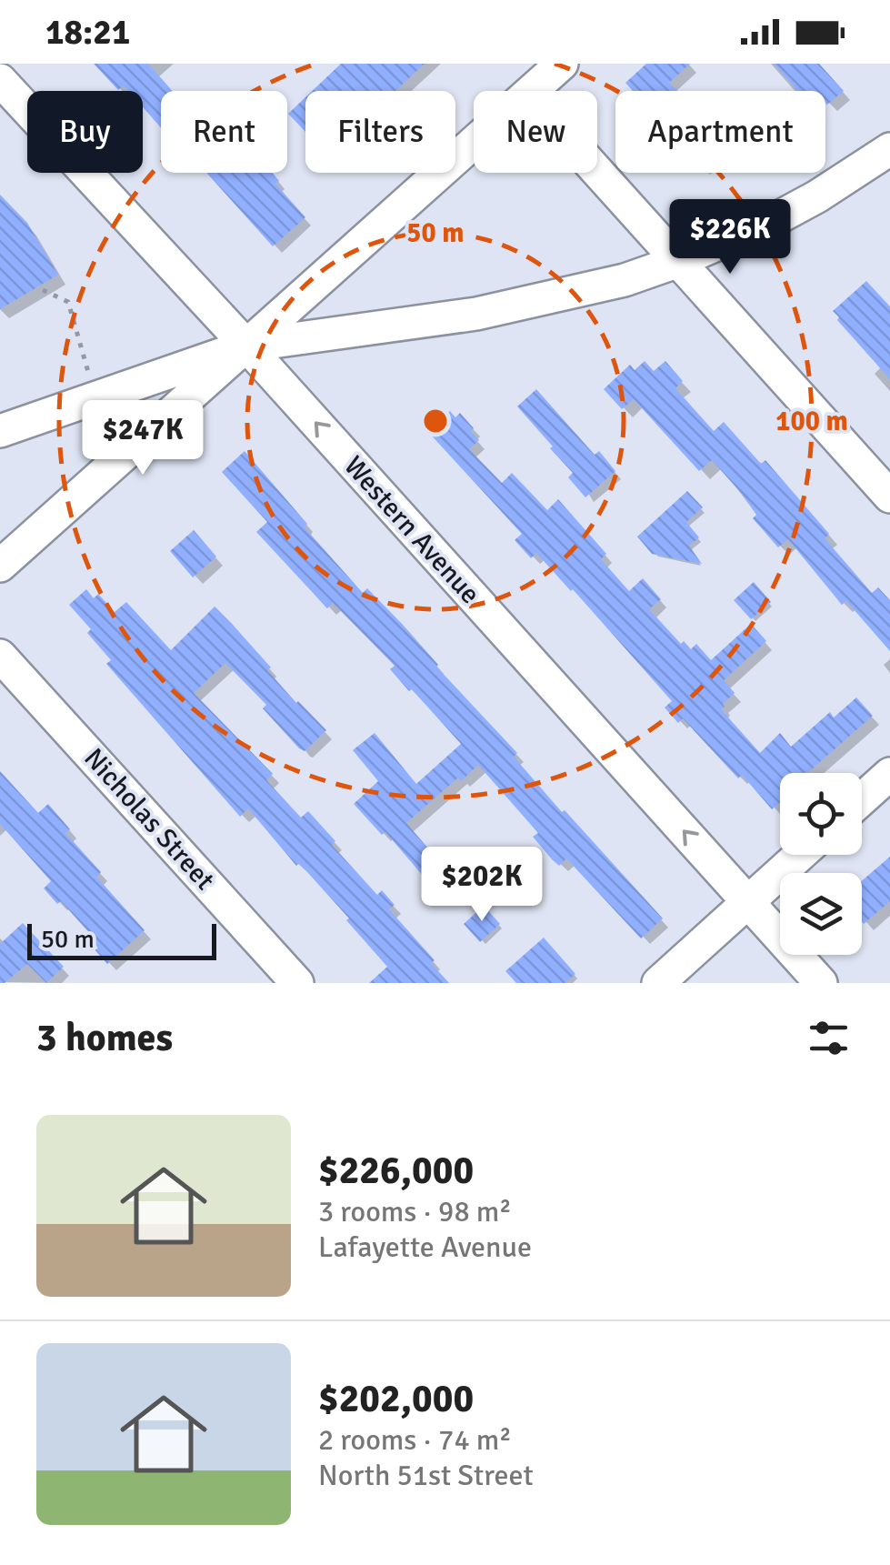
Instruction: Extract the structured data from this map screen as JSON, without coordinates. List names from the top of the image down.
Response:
{
  "streets": {
    "street": ["Western Avenue", "Nicholas Street"]
  },
  "one_way": ["Western Avenue"],
  "scale_bar": "50 m",
  "page": {
    "status": "18:21",
    "chip": [
      "Buy",
      "Rent",
      "Filters",
      "New",
      "Apartment"
    ],
    "price": ["$226K", "$247K", "$202K"],
    "scale": "50 m",
    "heading": "3 homes",
    "list": [
      {
        "name": "$226,000",
        "note": "3 rooms · 98 m² · Lafayette Avenue"
      },
      {
        "name": "$202,000",
        "note": "2 rooms · 74 m² · North 51st Street"
      }
    ]
  },
  "rings": ["50 m", "100 m"]
}
